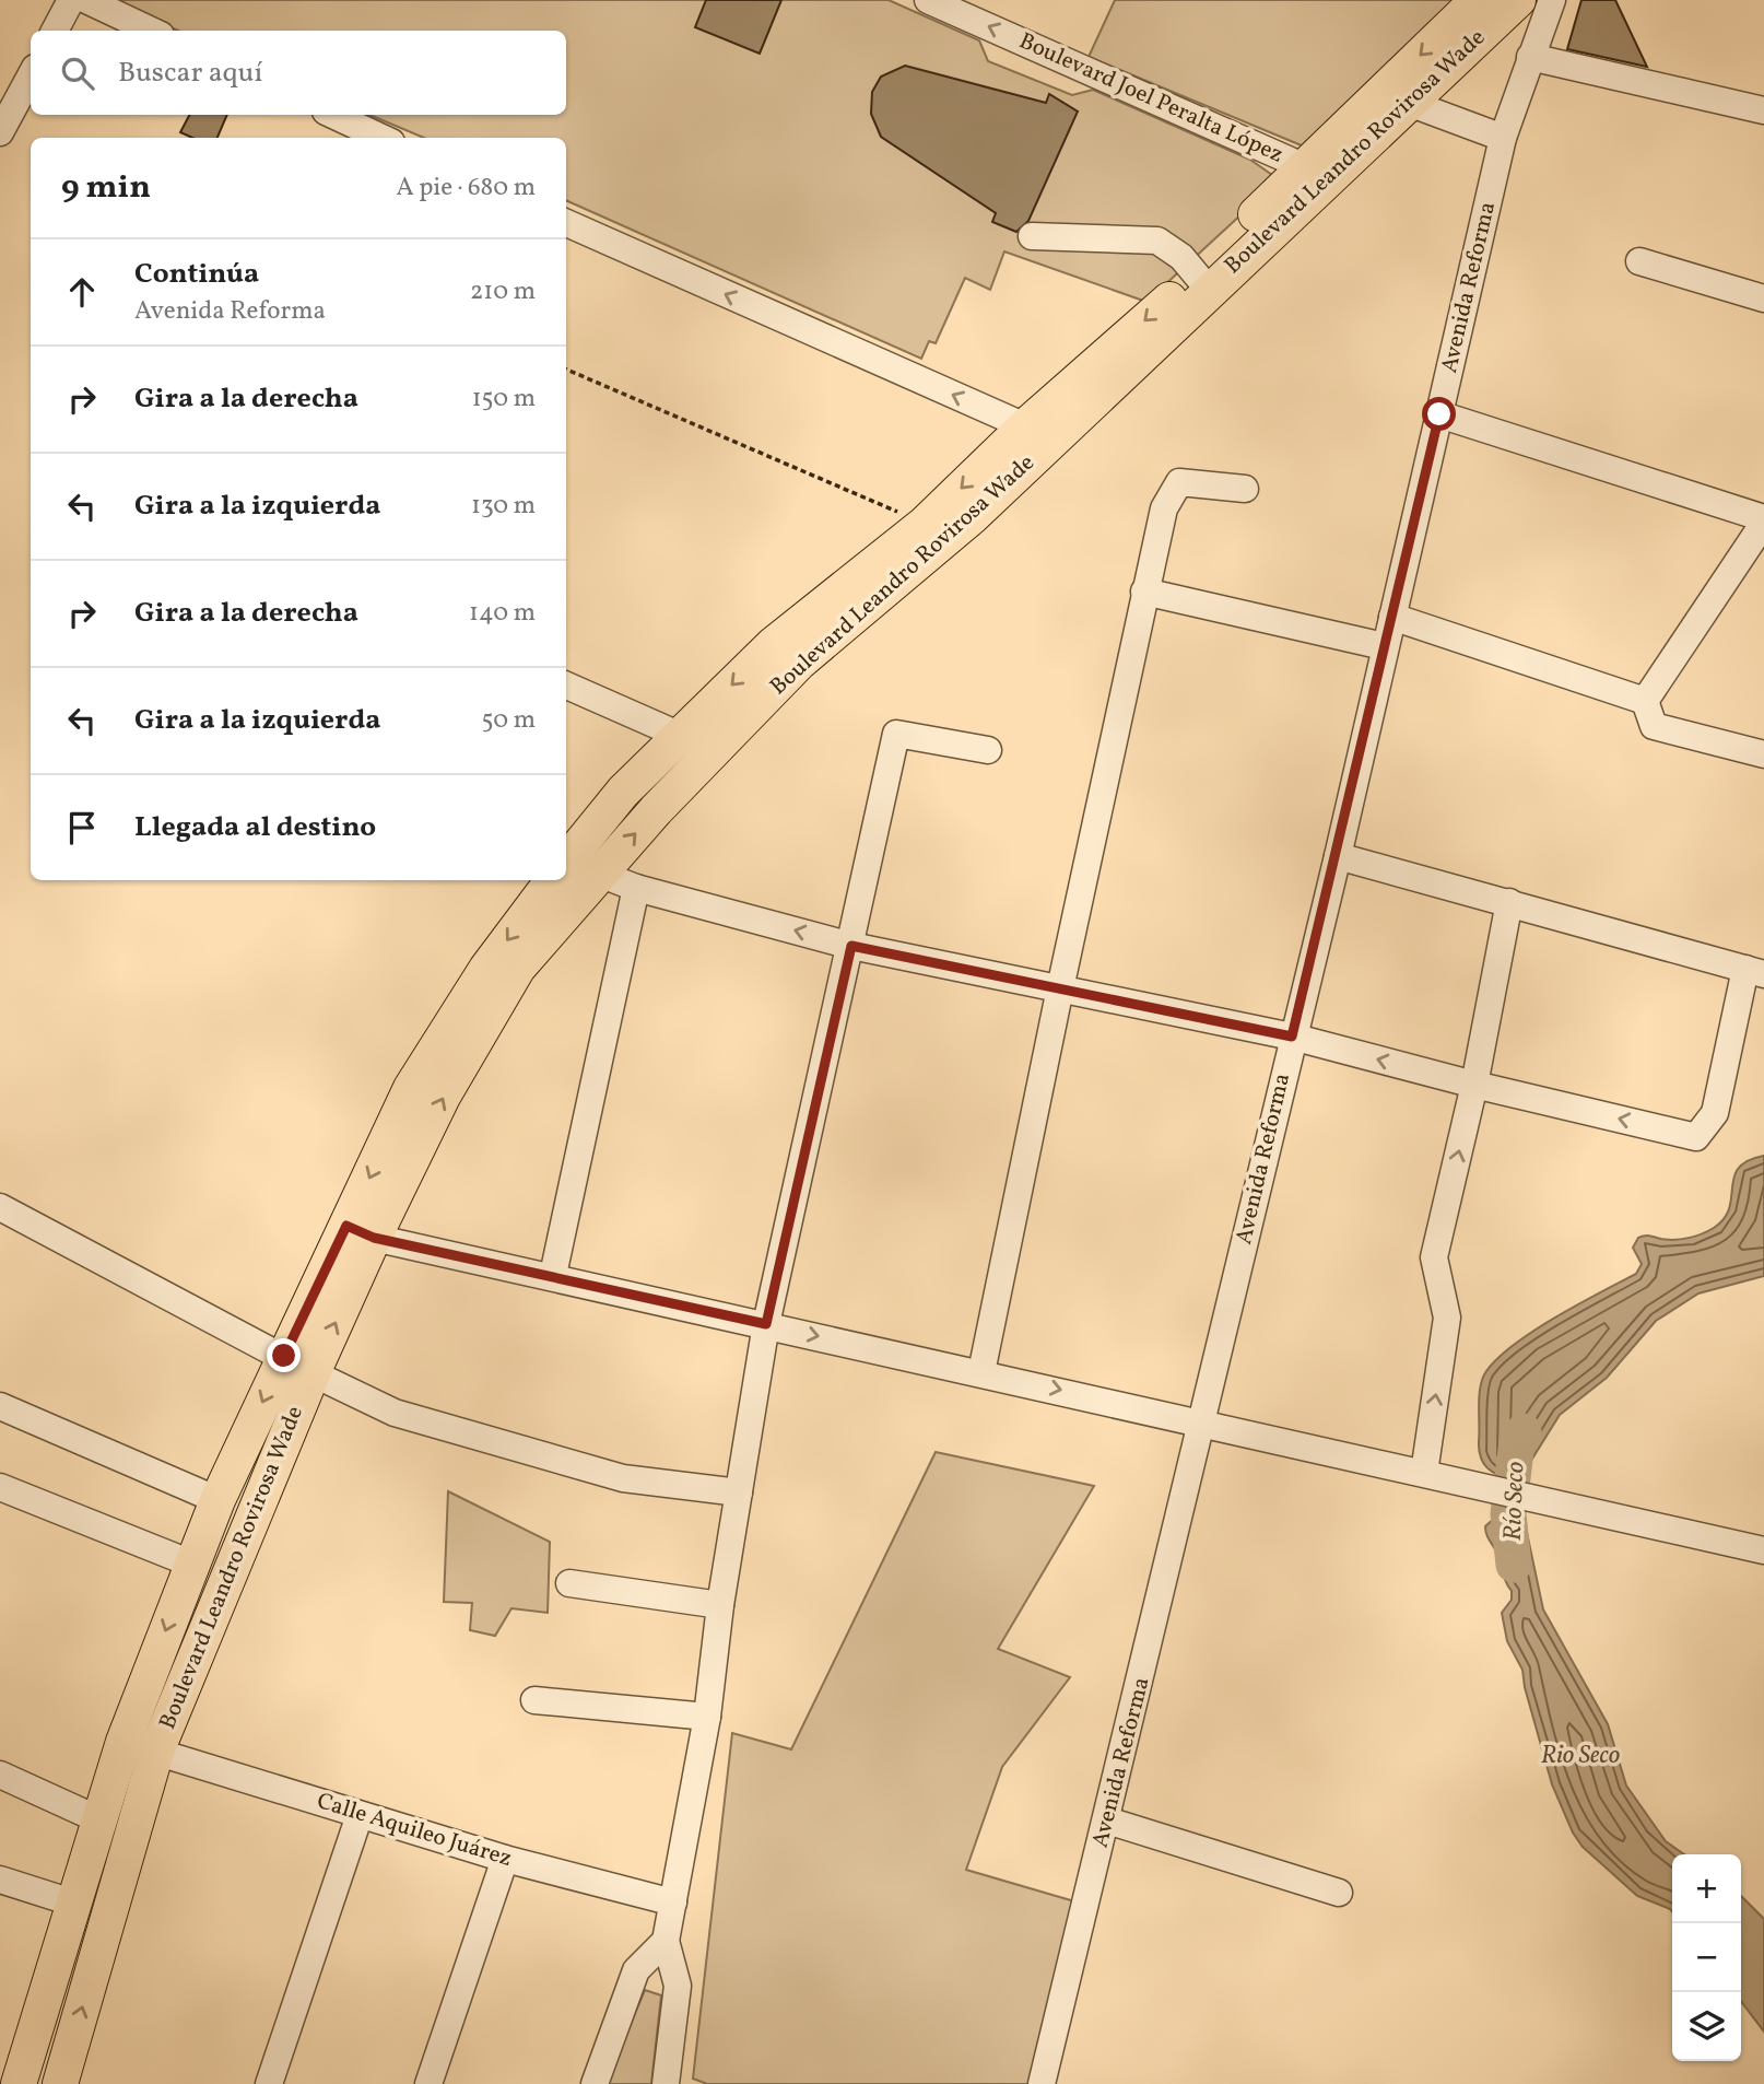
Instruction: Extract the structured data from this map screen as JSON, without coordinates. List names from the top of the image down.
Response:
{
  "streets": {
    "main road": ["Boulevard Leandro Rovirosa Wade"],
    "street": ["Boulevard Joel Peralta López", "Avenida Reforma", "Calle Aquileo Juárez"]
  },
  "crossings": [
    ["Boulevard Joel Peralta López", "Boulevard Leandro Rovirosa Wade"],
    ["Boulevard Leandro Rovirosa Wade", "Calle Aquileo Juárez"]
  ],
  "water": ["Río Seco", "Rio Seco"],
  "page": {
    "search": "Buscar aquí",
    "heading": ["9 min", "A pie · 680 m"],
    "list": [
      ["Continúa", "Avenida Reforma", "210 m"],
      ["Gira a la derecha", "150 m"],
      ["Gira a la izquierda", "130 m"],
      ["Gira a la derecha", "140 m"],
      ["Gira a la izquierda", "50 m"],
      "Llegada al destino"
    ],
    "map_buttons": ["+", "−"]
  }
}
